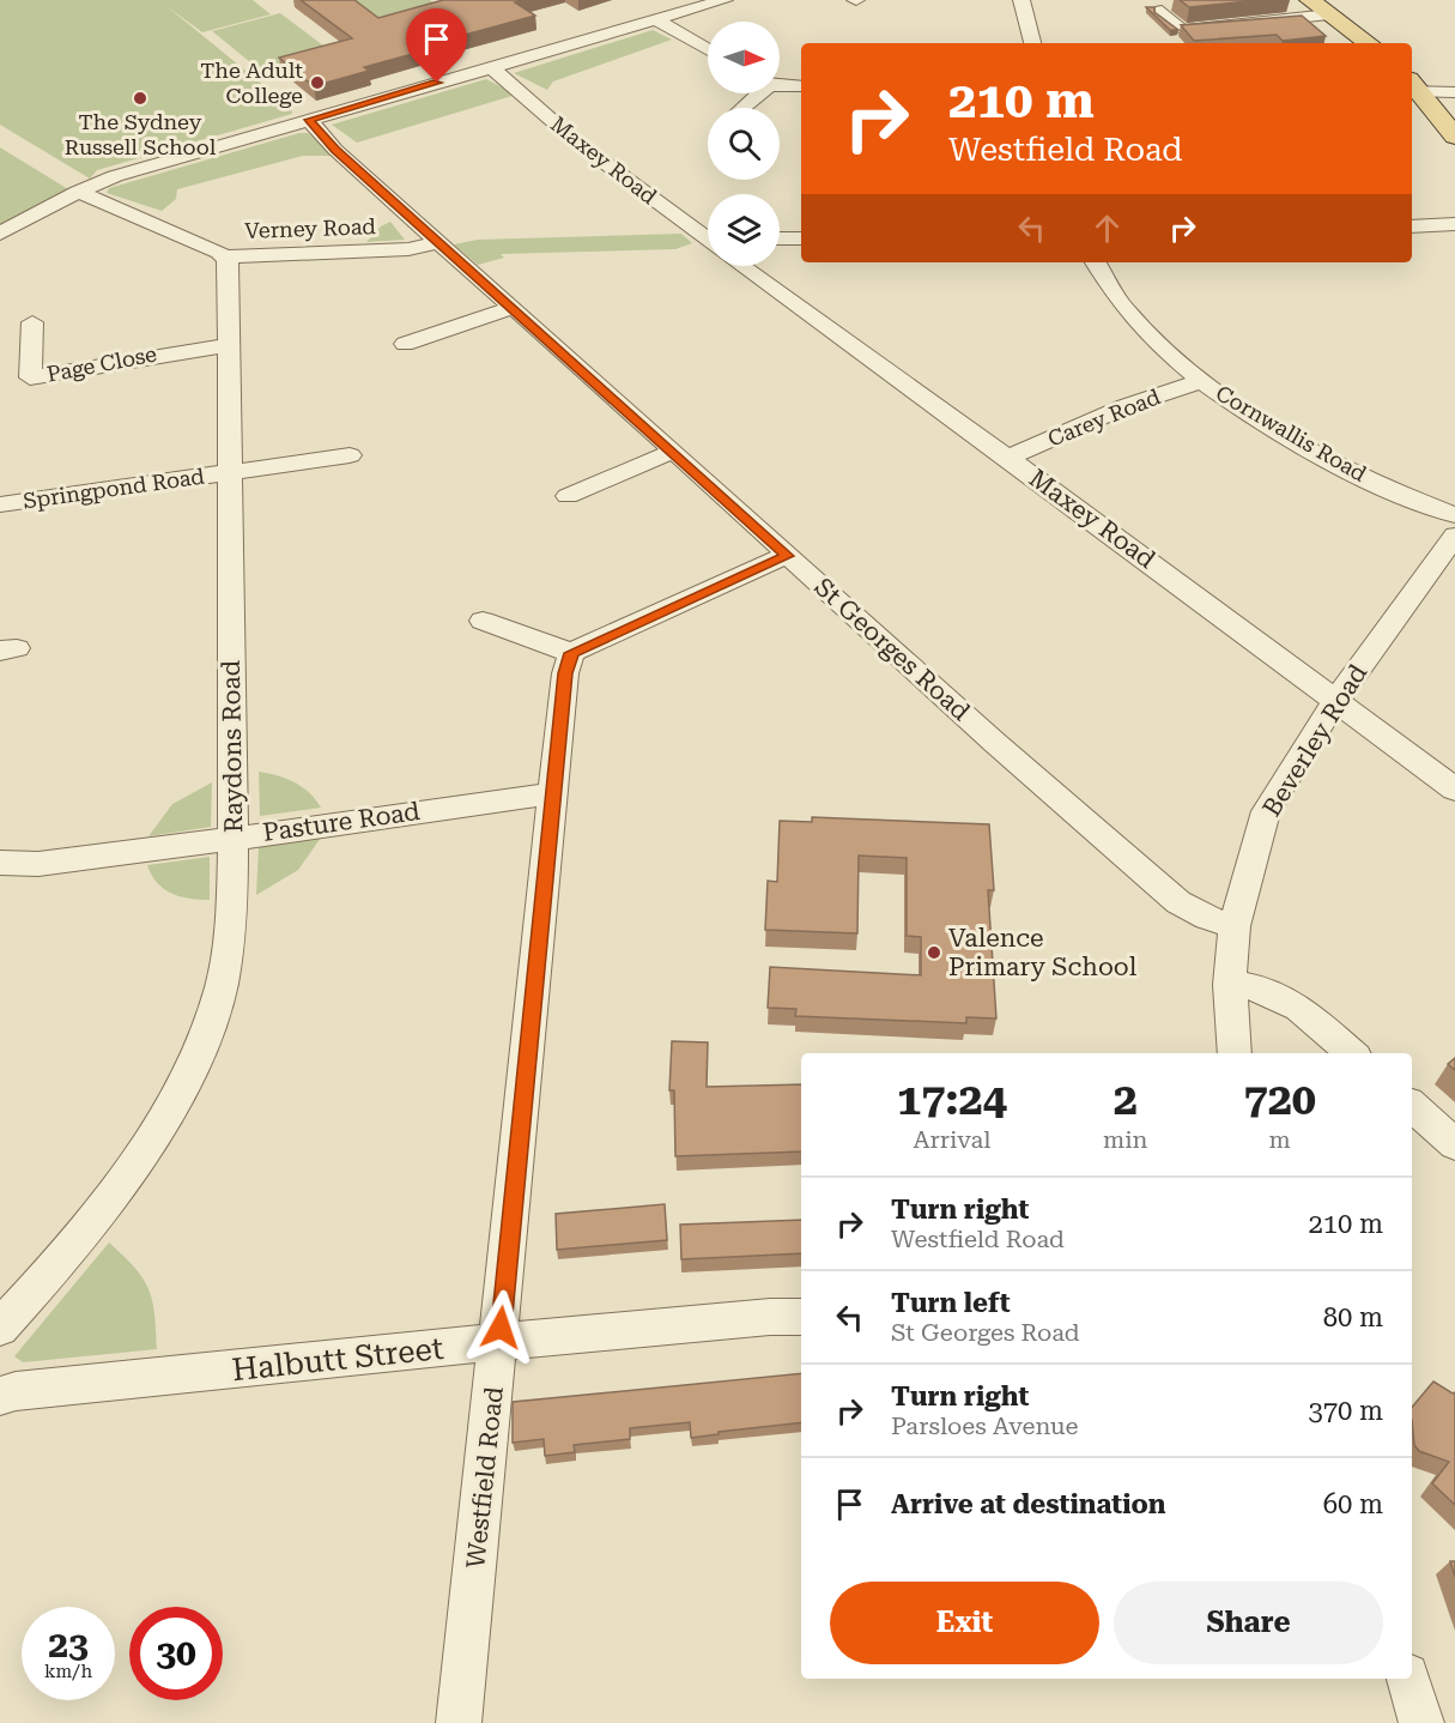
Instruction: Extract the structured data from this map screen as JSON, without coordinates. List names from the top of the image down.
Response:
{
  "streets": {
    "street": [
      "Maxey Road",
      "Verney Road",
      "Page Close",
      "Carey Road",
      "Cornwallis Road",
      "Springpond Road",
      "St Georges Road",
      "Beverley Road",
      "Raydons Road",
      "Pasture Road",
      "Halbutt Street",
      "Westfield Road"
    ]
  },
  "crossings": [
    ["Maxey Road", "Carey Road"],
    ["Maxey Road", "Beverley Road"],
    ["Verney Road", "St Georges Road"],
    ["Verney Road", "Raydons Road"],
    ["Page Close", "Raydons Road"],
    ["Carey Road", "Cornwallis Road"],
    ["Springpond Road", "Raydons Road"],
    ["St Georges Road", "Beverley Road"],
    ["Raydons Road", "Pasture Road"],
    ["Pasture Road", "Westfield Road"],
    ["Halbutt Street", "Westfield Road"]
  ],
  "places": ["The Adult College", "The Sydney Russell School", "Valence Primary School"],
  "north": "right",
  "page": {
    "turn": ["210 m", "Westfield Road"],
    "eta": [
      "17:24",
      "Arrival",
      "2",
      "min",
      "720",
      "m"
    ],
    "list": [
      {
        "name": "Turn right",
        "note": "Westfield Road",
        "value": "210 m"
      },
      {
        "name": "Turn left",
        "note": "St Georges Road",
        "value": "80 m"
      },
      {
        "name": "Turn right",
        "note": "Parsloes Avenue",
        "value": "370 m"
      },
      {
        "name": "Arrive at destination",
        "value": "60 m"
      }
    ],
    "buttons": ["Exit", "Share"],
    "speed": "23 km/h",
    "limit": "30"
  }
}
